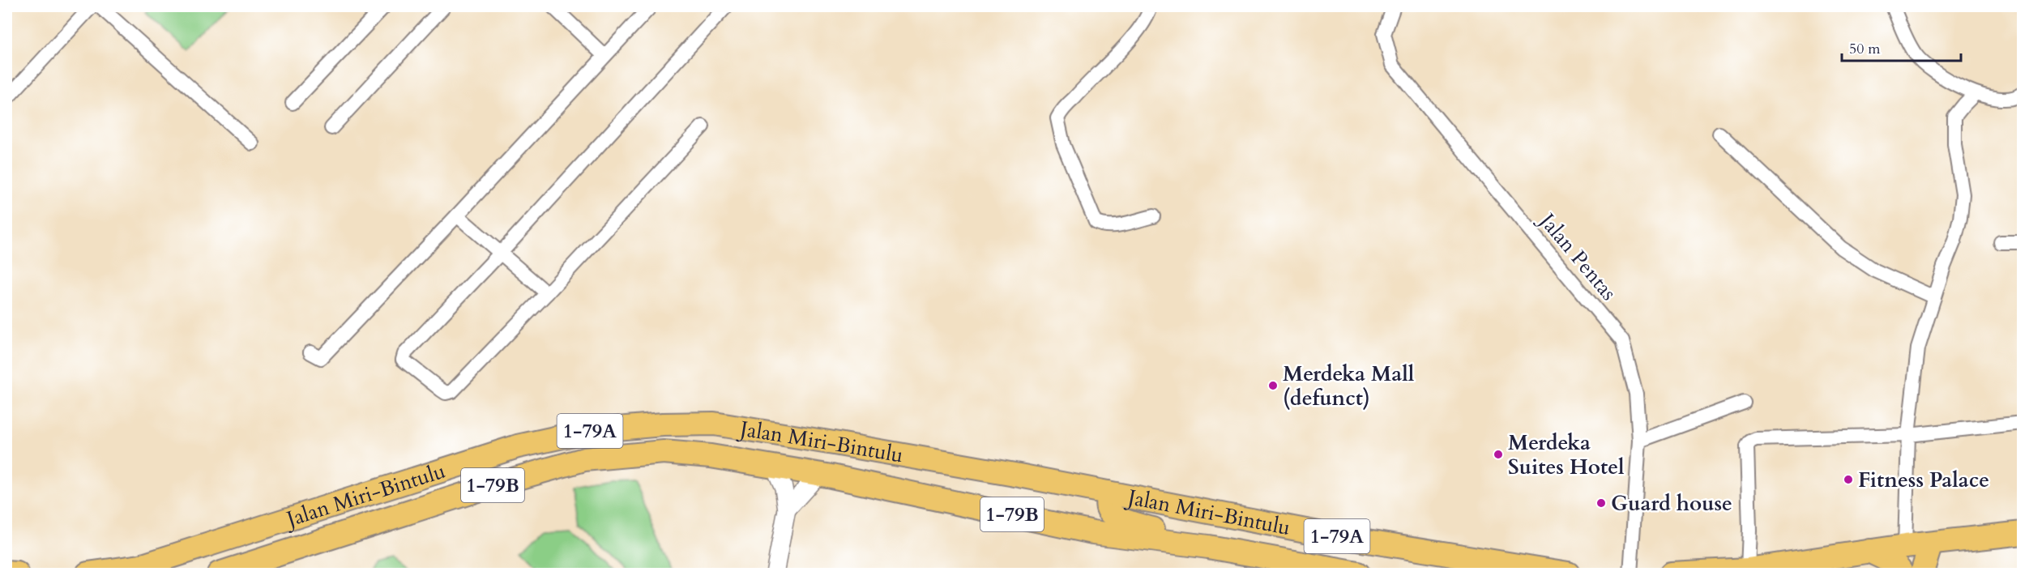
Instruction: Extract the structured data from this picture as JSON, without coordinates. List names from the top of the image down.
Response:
{
  "streets": {
    "highway": ["1-79A", "Jalan Miri-Bintulu", "1-79B"],
    "street": ["Jalan Pentas"]
  },
  "places": [
    "Merdeka Mall (defunct)",
    "Merdeka Suites Hotel",
    "Fitness Palace",
    "Guard house"
  ],
  "scale_bar": "50 m"
}
